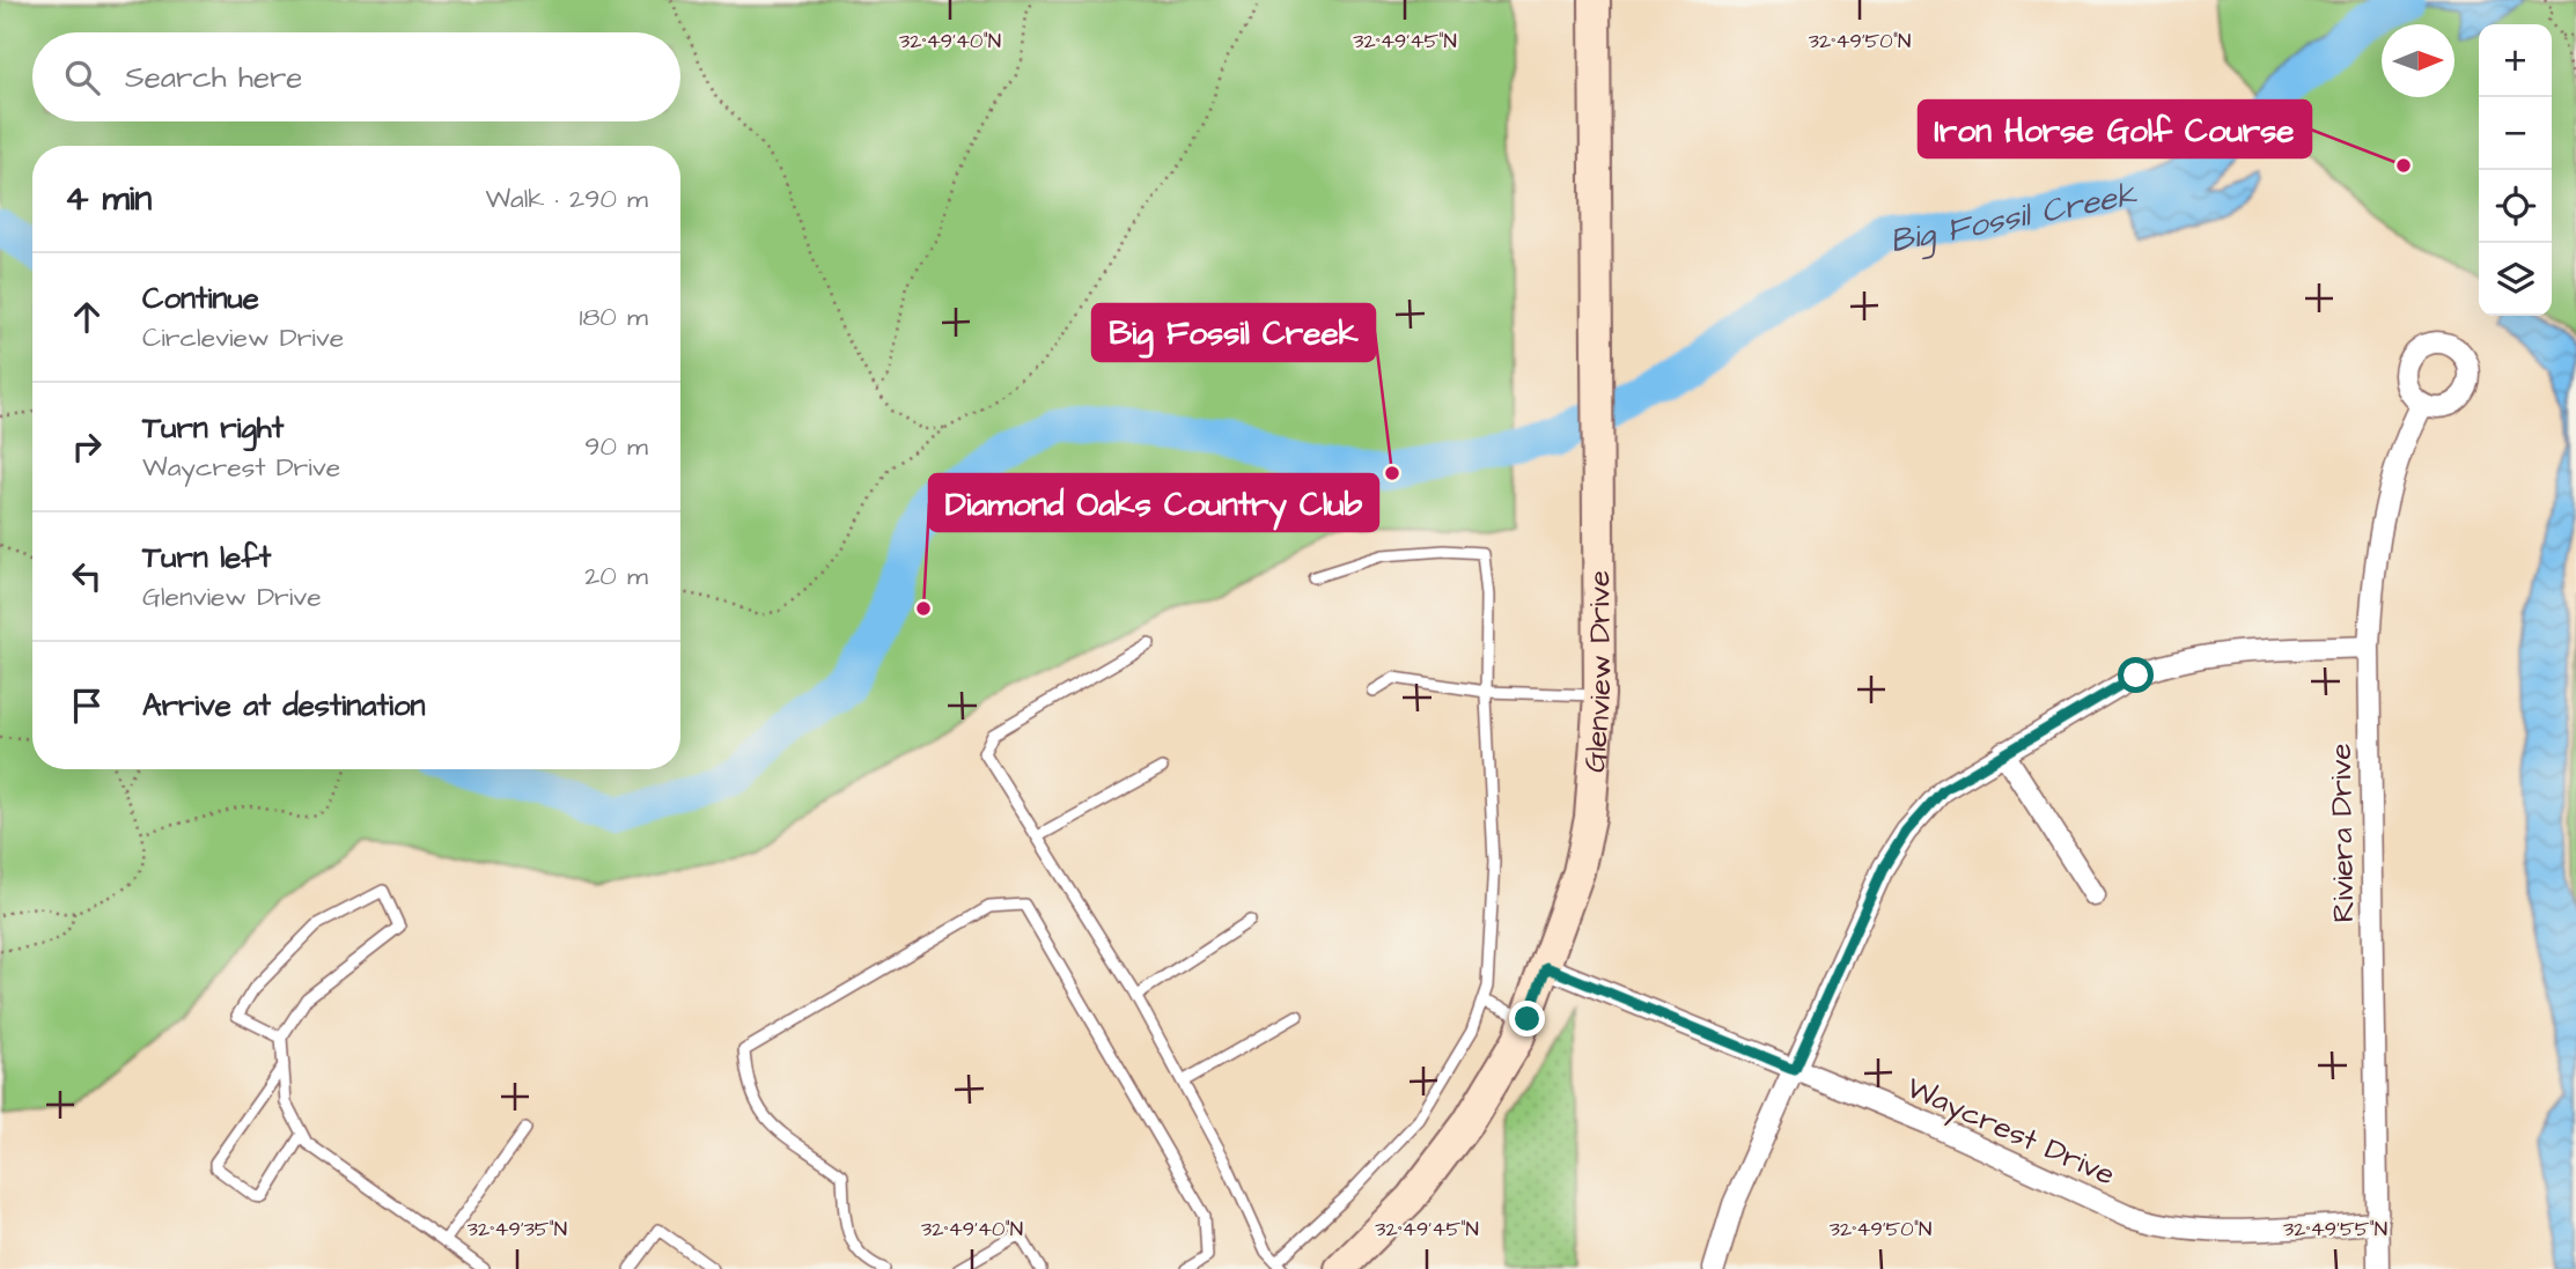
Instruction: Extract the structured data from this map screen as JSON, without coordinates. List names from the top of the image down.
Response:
{
  "streets": {
    "main road": ["Glenview Drive"],
    "street": ["Riviera Drive", "Waycrest Drive"]
  },
  "crossings": [
    ["Glenview Drive", "Waycrest Drive"],
    ["Riviera Drive", "Waycrest Drive"]
  ],
  "water": ["Big Fossil Creek"],
  "places": ["Iron Horse Golf Course", "Big Fossil Creek", "Diamond Oaks Country Club"],
  "north": "right",
  "page": {
    "map_buttons": ["+", "−"],
    "search": "Search here",
    "heading": ["4 min", "Walk · 290 m"],
    "list": [
      ["Continue", "Circleview Drive", "180 m"],
      ["Turn right", "Waycrest Drive", "90 m"],
      ["Turn left", "Glenview Drive", "20 m"],
      "Arrive at destination"
    ]
  },
  "coordinates": [
    "32°49'40\"N",
    "32°49'45\"N",
    "32°49'50\"N",
    "32°49'35\"N",
    "32°49'55\"N"
  ]
}
